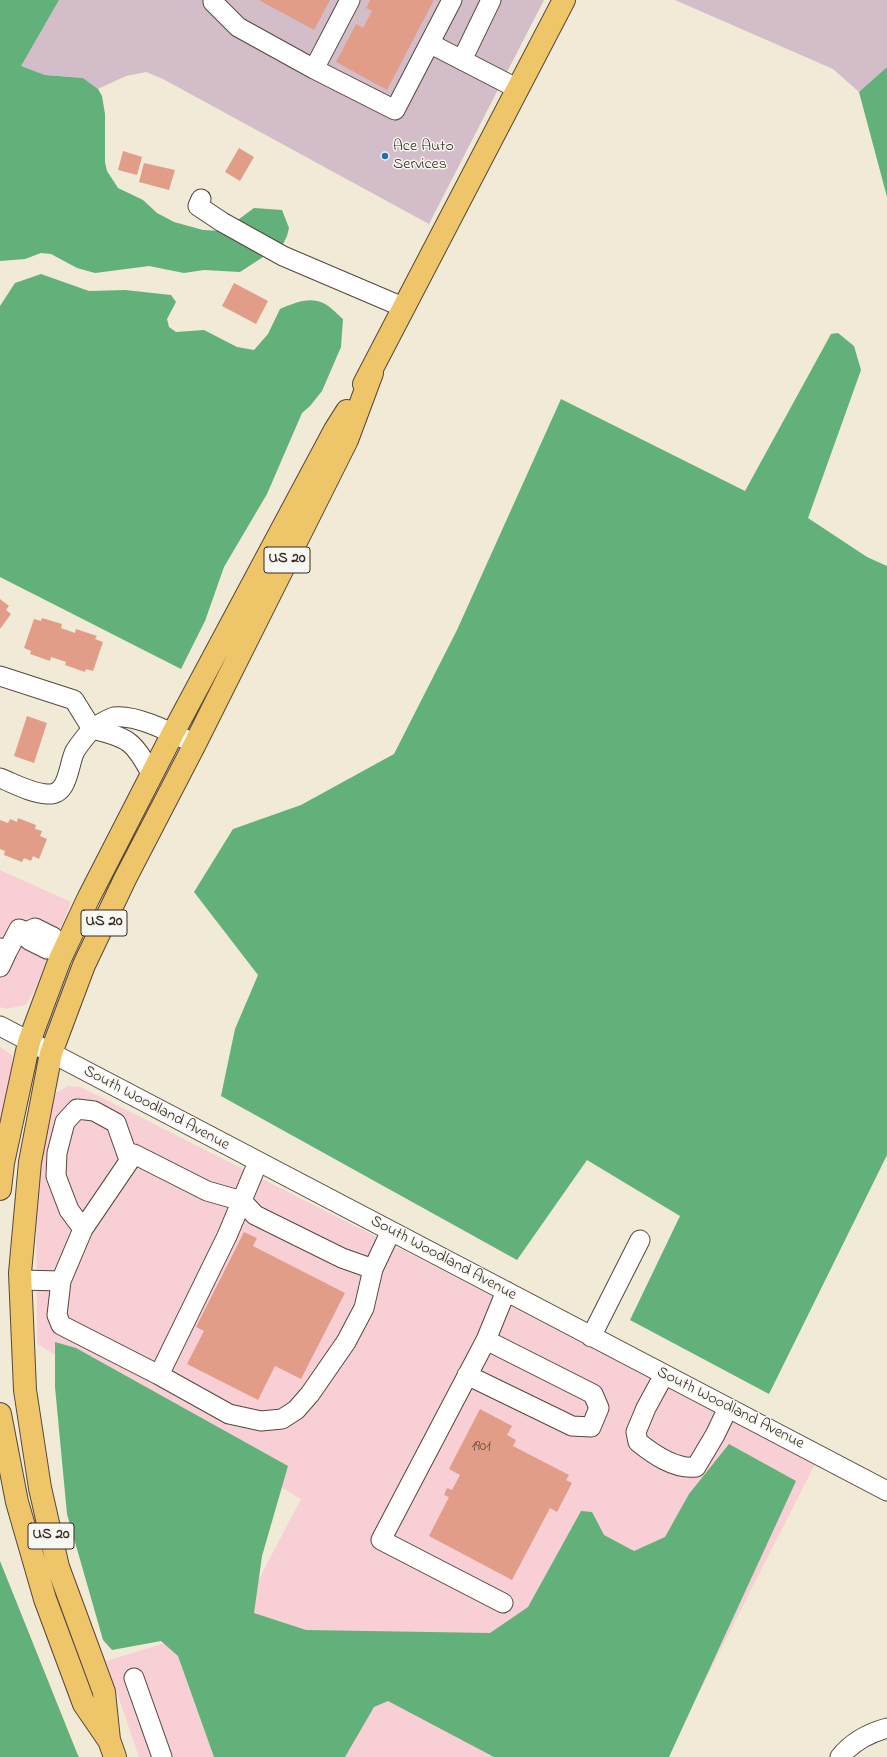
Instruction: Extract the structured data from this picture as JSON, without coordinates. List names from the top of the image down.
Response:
{
  "streets": {
    "main road": ["US 20"],
    "street": ["South Woodland Avenue"]
  },
  "crossings": [
    ["US 20", "South Woodland Avenue"]
  ],
  "places": ["Ace Auto Services"],
  "house_numbers": ["1901"]
}
